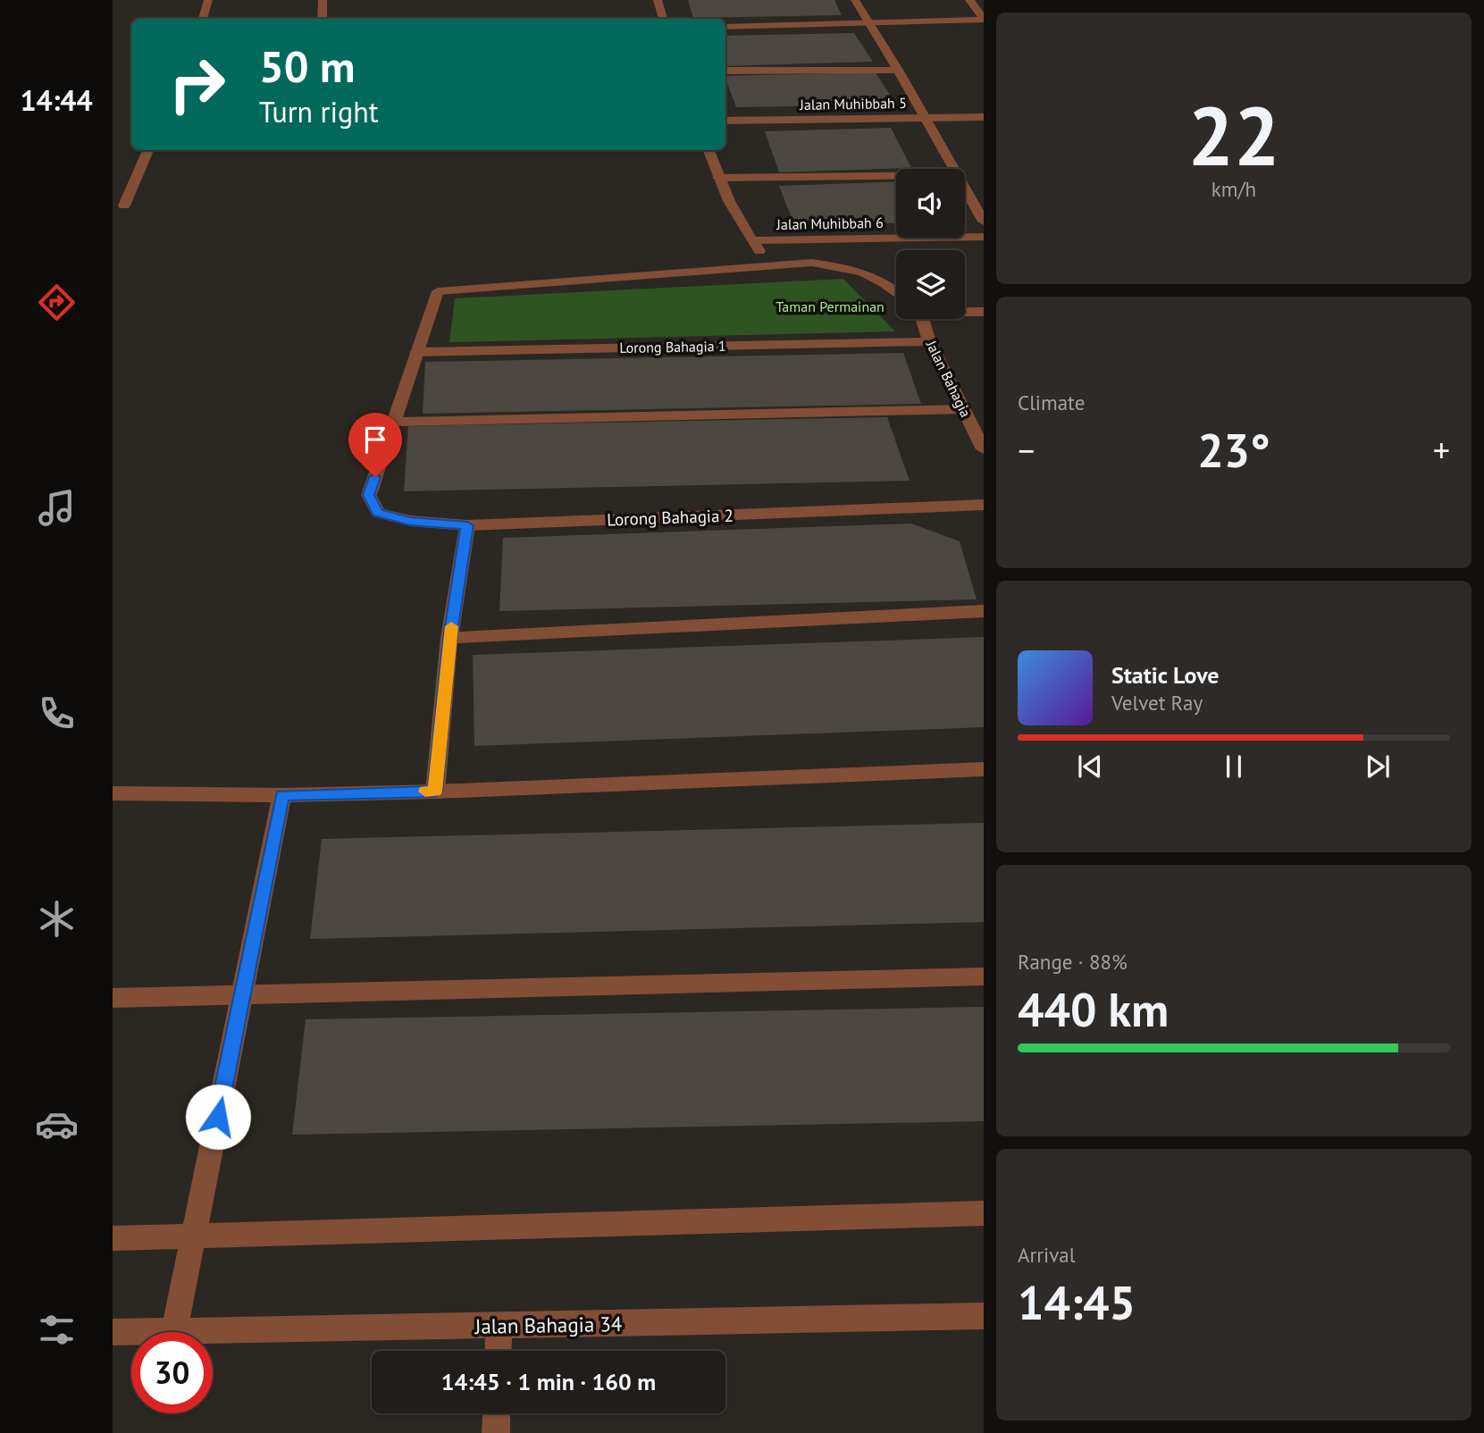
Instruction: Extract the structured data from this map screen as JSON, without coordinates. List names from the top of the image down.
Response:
{
  "streets": {
    "street": [
      "Jalan Muhibbah 5",
      "Jalan Muhibbah 6",
      "Lorong Bahagia 1",
      "Jalan Bahagia",
      "Lorong Bahagia 2",
      "Jalan Bahagia 34"
    ]
  },
  "crossings": [
    ["Lorong Bahagia 1", "Jalan Bahagia"]
  ],
  "parks": ["Taman Permainan"],
  "page": {
    "tabs": "14:44",
    "tile": [
      ["22", "km/h"],
      "Climate",
      ["Range · 88%", "440 km"],
      ["Arrival", "14:45"]
    ],
    "turn": ["50 m", "Turn right"],
    "heat": ["−", "23°", "+"],
    "song": ["Static Love", "Velvet Ray"],
    "limit": "30",
    "trip": "14:45 · 1 min · 160 m"
  }
}
